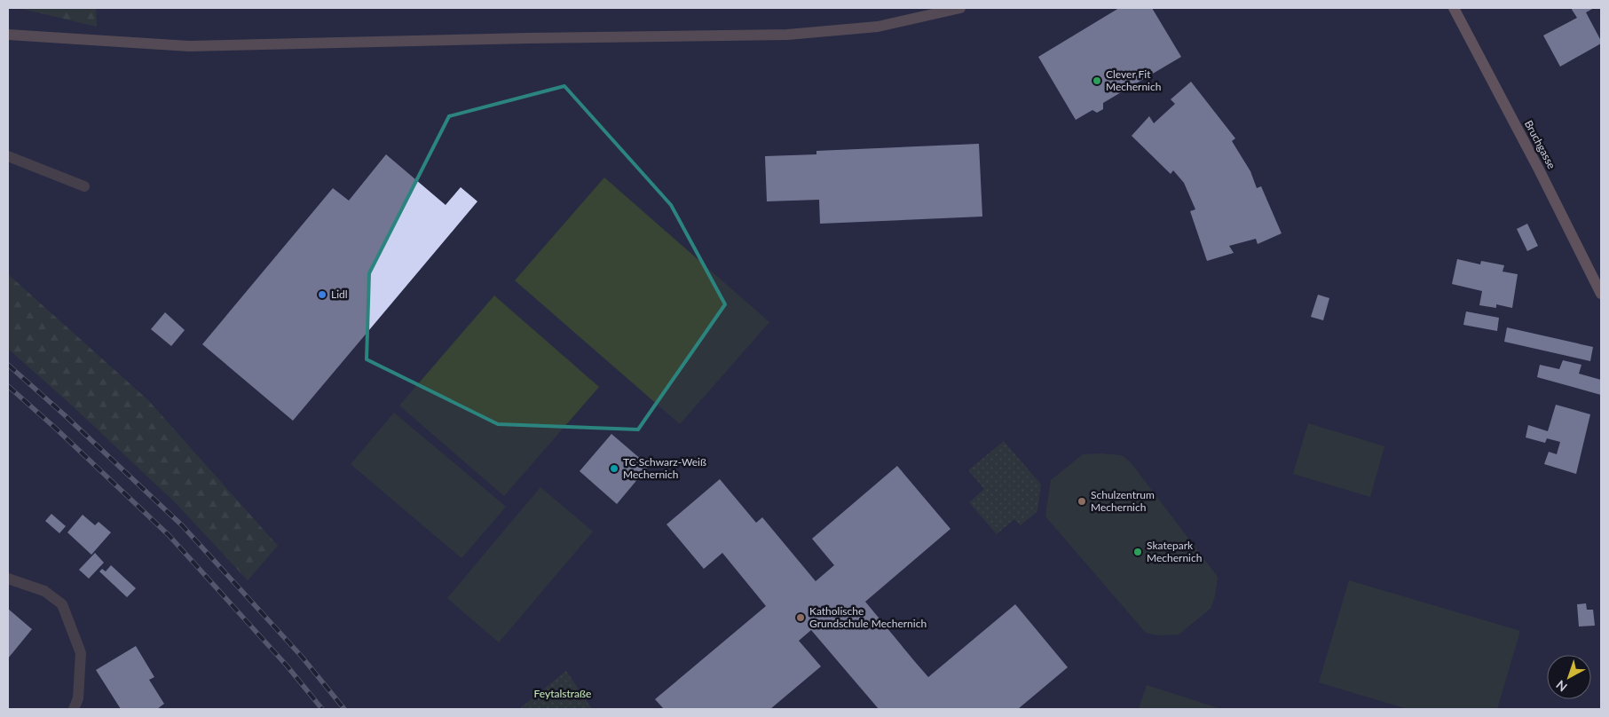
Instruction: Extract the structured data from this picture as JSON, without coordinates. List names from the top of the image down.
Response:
{
  "streets": {
    "main road": ["Bruchgasse"]
  },
  "parks": ["Feytalstraße"],
  "places": [
    "Clever Fit Mechernich",
    "Lidl",
    "TC Schwarz-Weiß Mechernich",
    "Schulzentrum Mechernich",
    "Skatepark Mechernich",
    "Katholische Grundschule Mechernich"
  ],
  "north": "bottom left"
}
